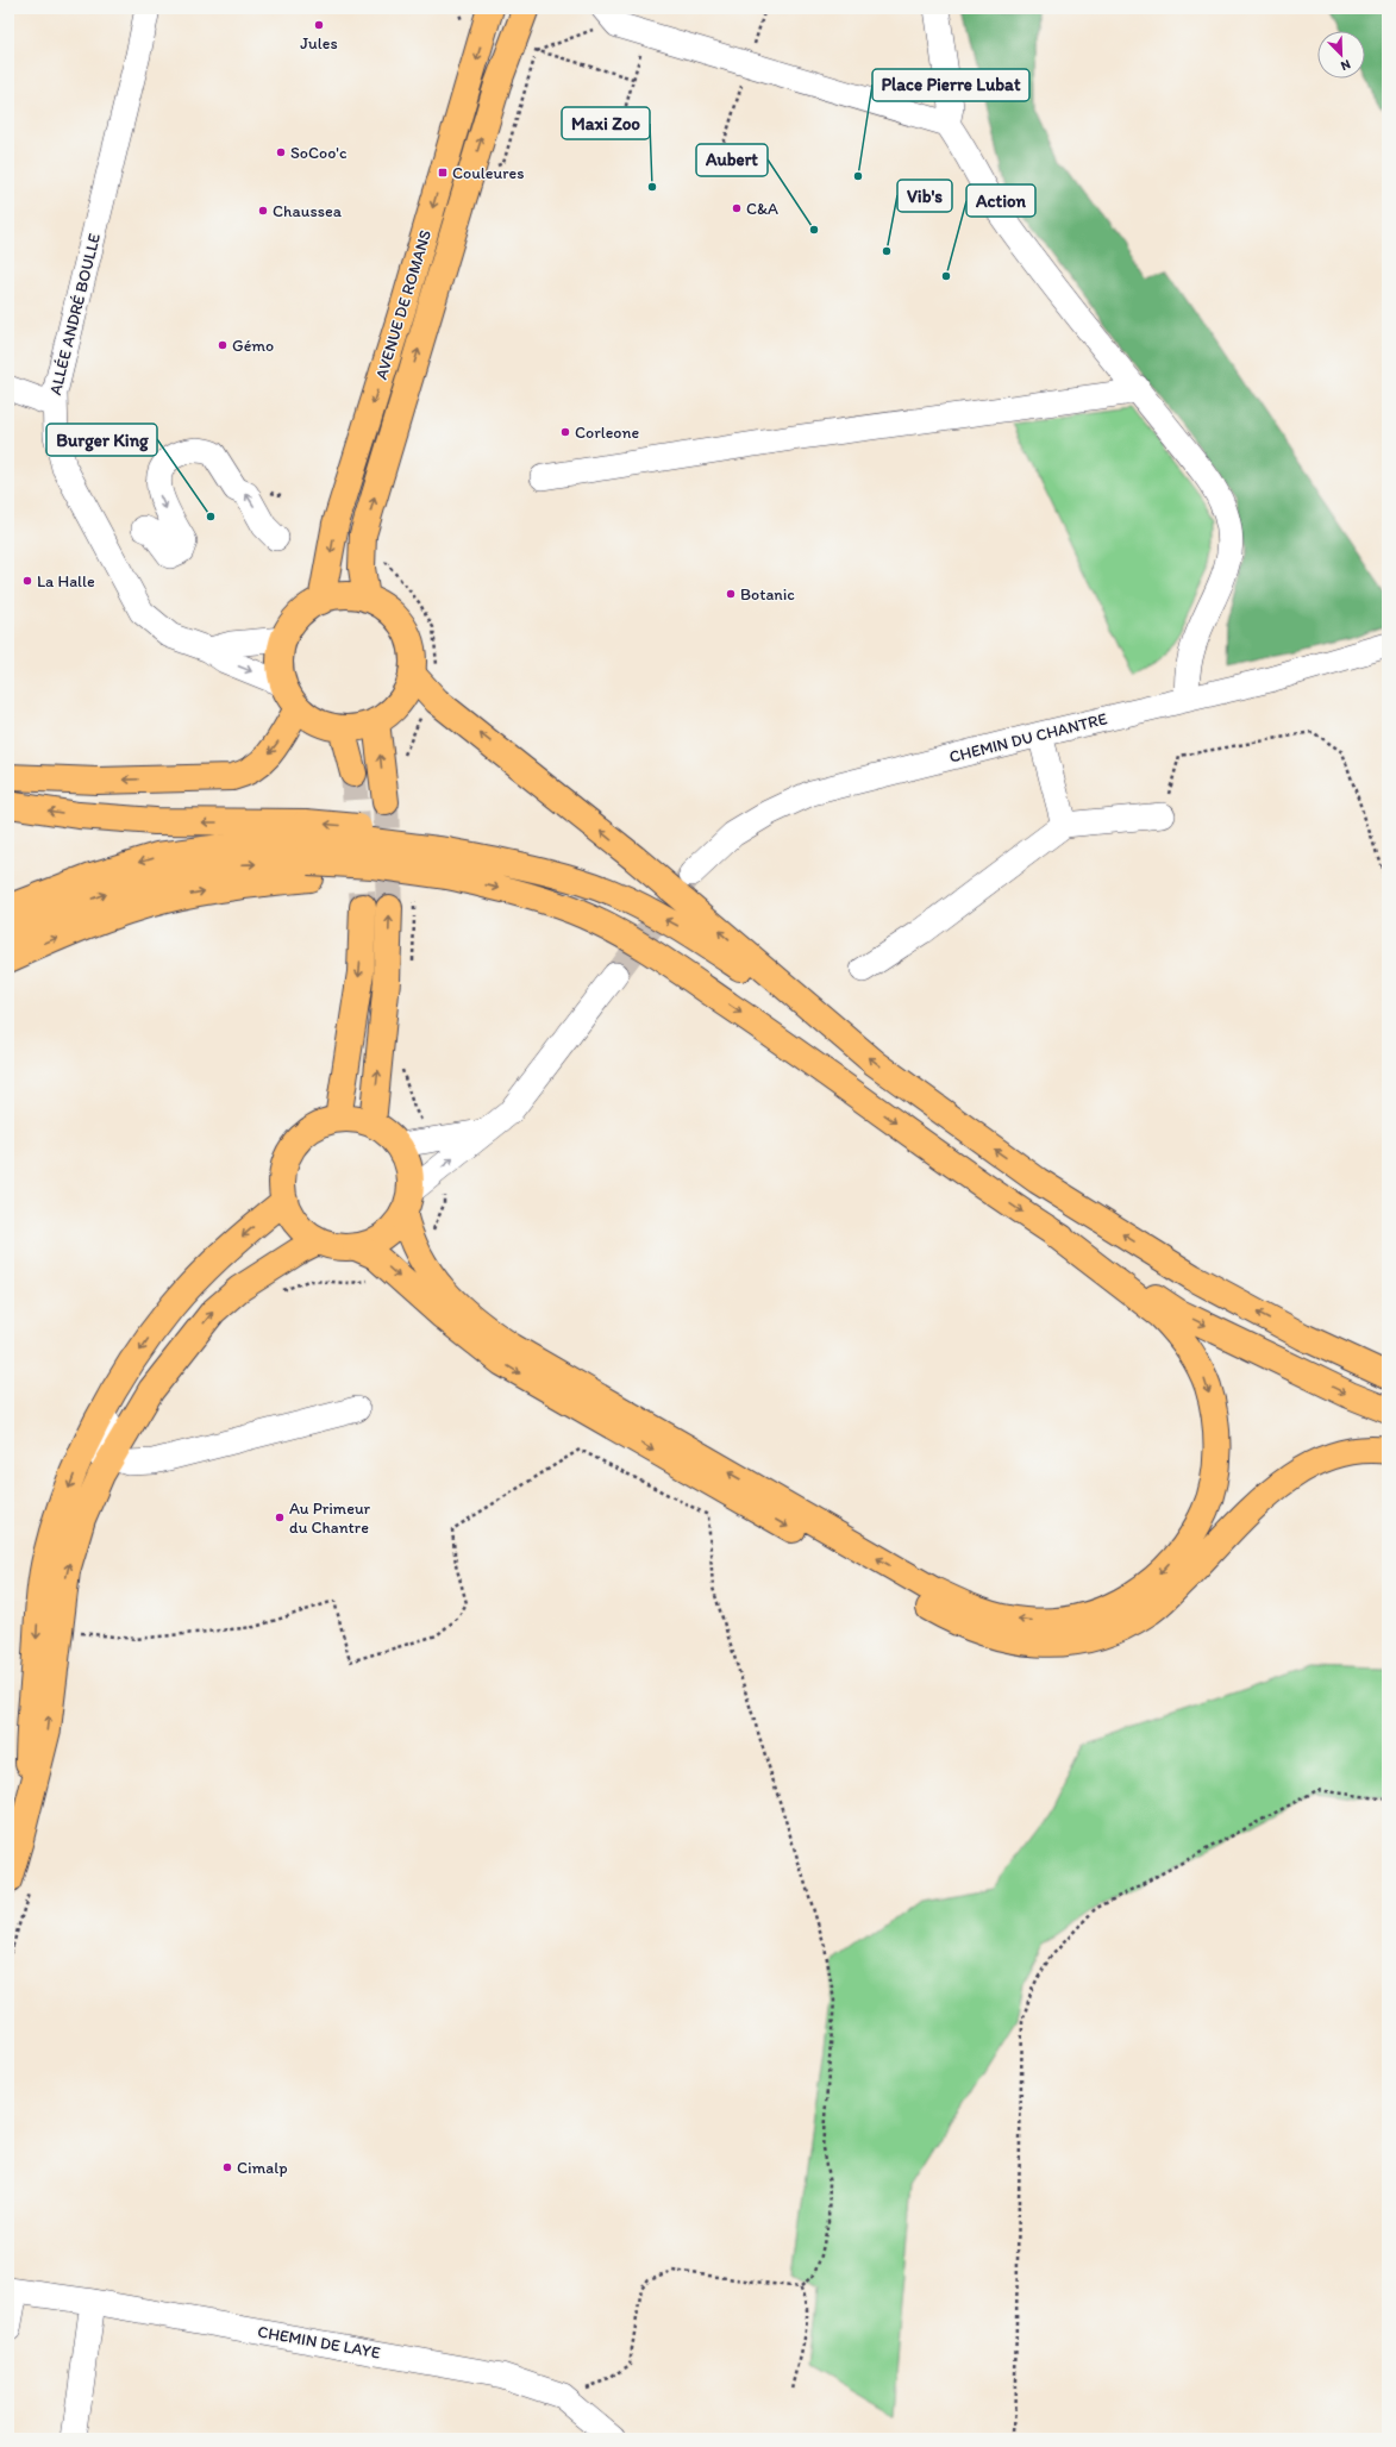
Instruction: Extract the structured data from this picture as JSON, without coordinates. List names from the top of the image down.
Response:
{
  "streets": {
    "main road": ["AVENUE DE ROMANS"],
    "street": ["ALLÉE ANDRÉ BOULLE", "CHEMIN DU CHANTRE", "CHEMIN DE LAYE"]
  },
  "crossings": [
    ["AVENUE DE ROMANS", "ALLÉE ANDRÉ BOULLE"]
  ],
  "places": {
    "other": [
      "Jules",
      "SoCoo'c",
      "Place Pierre Lubat",
      "Maxi Zoo",
      "C&A",
      "Chaussea",
      "Aubert",
      "Vib's",
      "Action",
      "Gémo",
      "Corleone",
      "Burger King",
      "La Halle",
      "Botanic",
      "Au Primeur du Chantre",
      "Cimalp"
    ],
    "transit": ["Couleures"]
  },
  "north": "bottom right"
}
